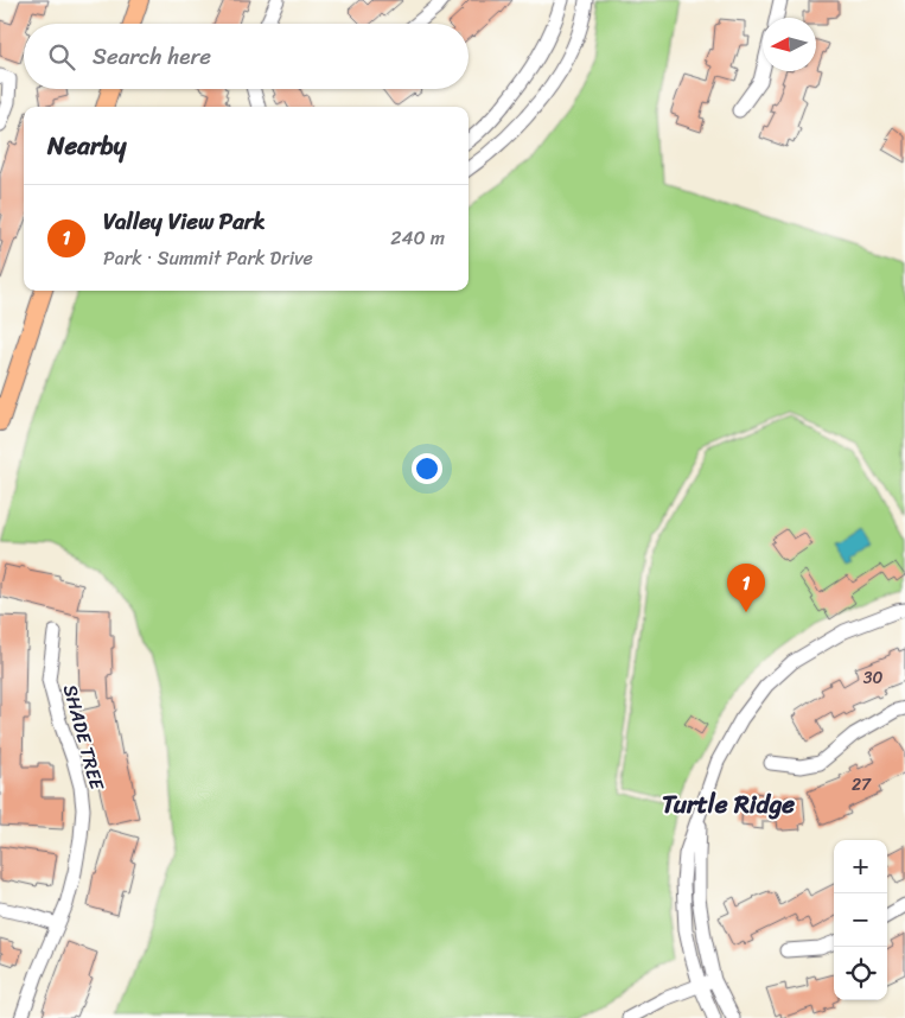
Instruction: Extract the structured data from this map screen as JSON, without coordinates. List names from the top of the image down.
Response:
{
  "streets": {
    "street": ["SHADE TREE"]
  },
  "districts": ["Turtle Ridge"],
  "house_numbers": ["30", "27"],
  "north": "left",
  "page": {
    "search": "Search here",
    "heading": "Nearby",
    "list": [
      {
        "mark": "1",
        "name": "Valley View Park",
        "note": "Park · Summit Park Drive",
        "value": "240 m"
      }
    ],
    "pins": "1",
    "map_buttons": ["+", "−"]
  }
}
